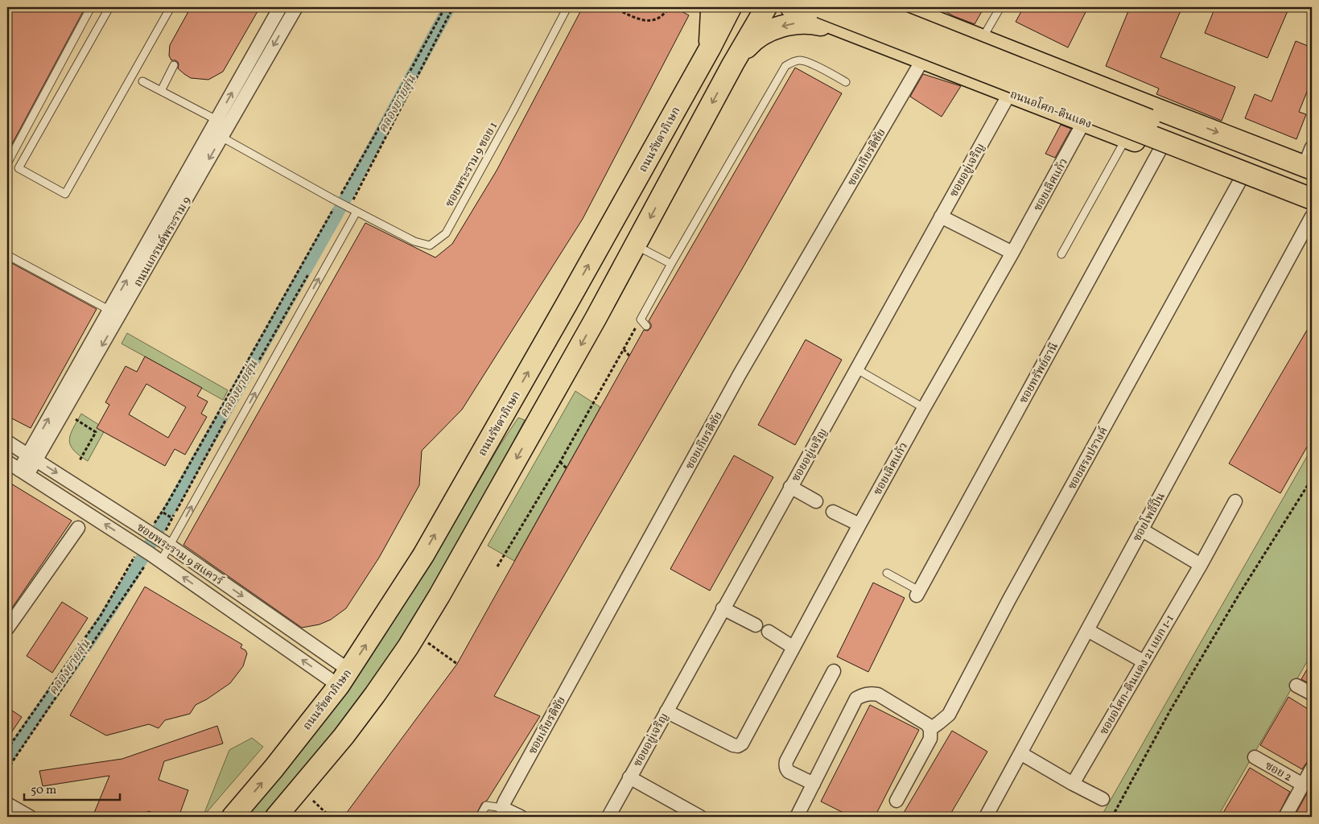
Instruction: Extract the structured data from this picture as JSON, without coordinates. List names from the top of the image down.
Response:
{
  "streets": {
    "main road": ["ถนนอโศก-ดินแดง", "ถนนรัชดาภิเษก"],
    "street": [
      "ซอยเกียรติชัย",
      "ซอยอยู่เจริญ",
      "ซอยเลิศแก้ว",
      "ถนนแกรนด์พระราม 9",
      "ซอยทรัพย์ธานี",
      "ซอยสรงปรางค์",
      "ซอยโพธิ์ปั้น",
      "ซอยพระราม 9 สแควร์",
      "ซอยอโศก-ดินแดง 21 แยก 1-1",
      "ซอย 2"
    ],
    "lane": ["ซอยพระราม 9 ซอย 1"]
  },
  "crossings": [
    ["ถนนอโศก-ดินแดง", "ซอยเกียรติชัย"],
    ["ถนนอโศก-ดินแดง", "ซอยอยู่เจริญ"],
    ["ถนนอโศก-ดินแดง", "ซอยเลิศแก้ว"],
    ["ถนนอโศก-ดินแดง", "ซอยทรัพย์ธานี"],
    ["ถนนอโศก-ดินแดง", "ซอยสรงปรางค์"],
    ["ถนนรัชดาภิเษก", "ซอยพระราม 9 สแควร์"],
    ["ซอยพระราม 9 ซอย 1", "ถนนแกรนด์พระราม 9"],
    ["ซอยอยู่เจริญ", "ซอยเลิศแก้ว"],
    ["ถนนแกรนด์พระราม 9", "ซอยพระราม 9 สแควร์"]
  ],
  "water": ["คลองยายสุ่น"],
  "scale_bar": "50 m"
}
